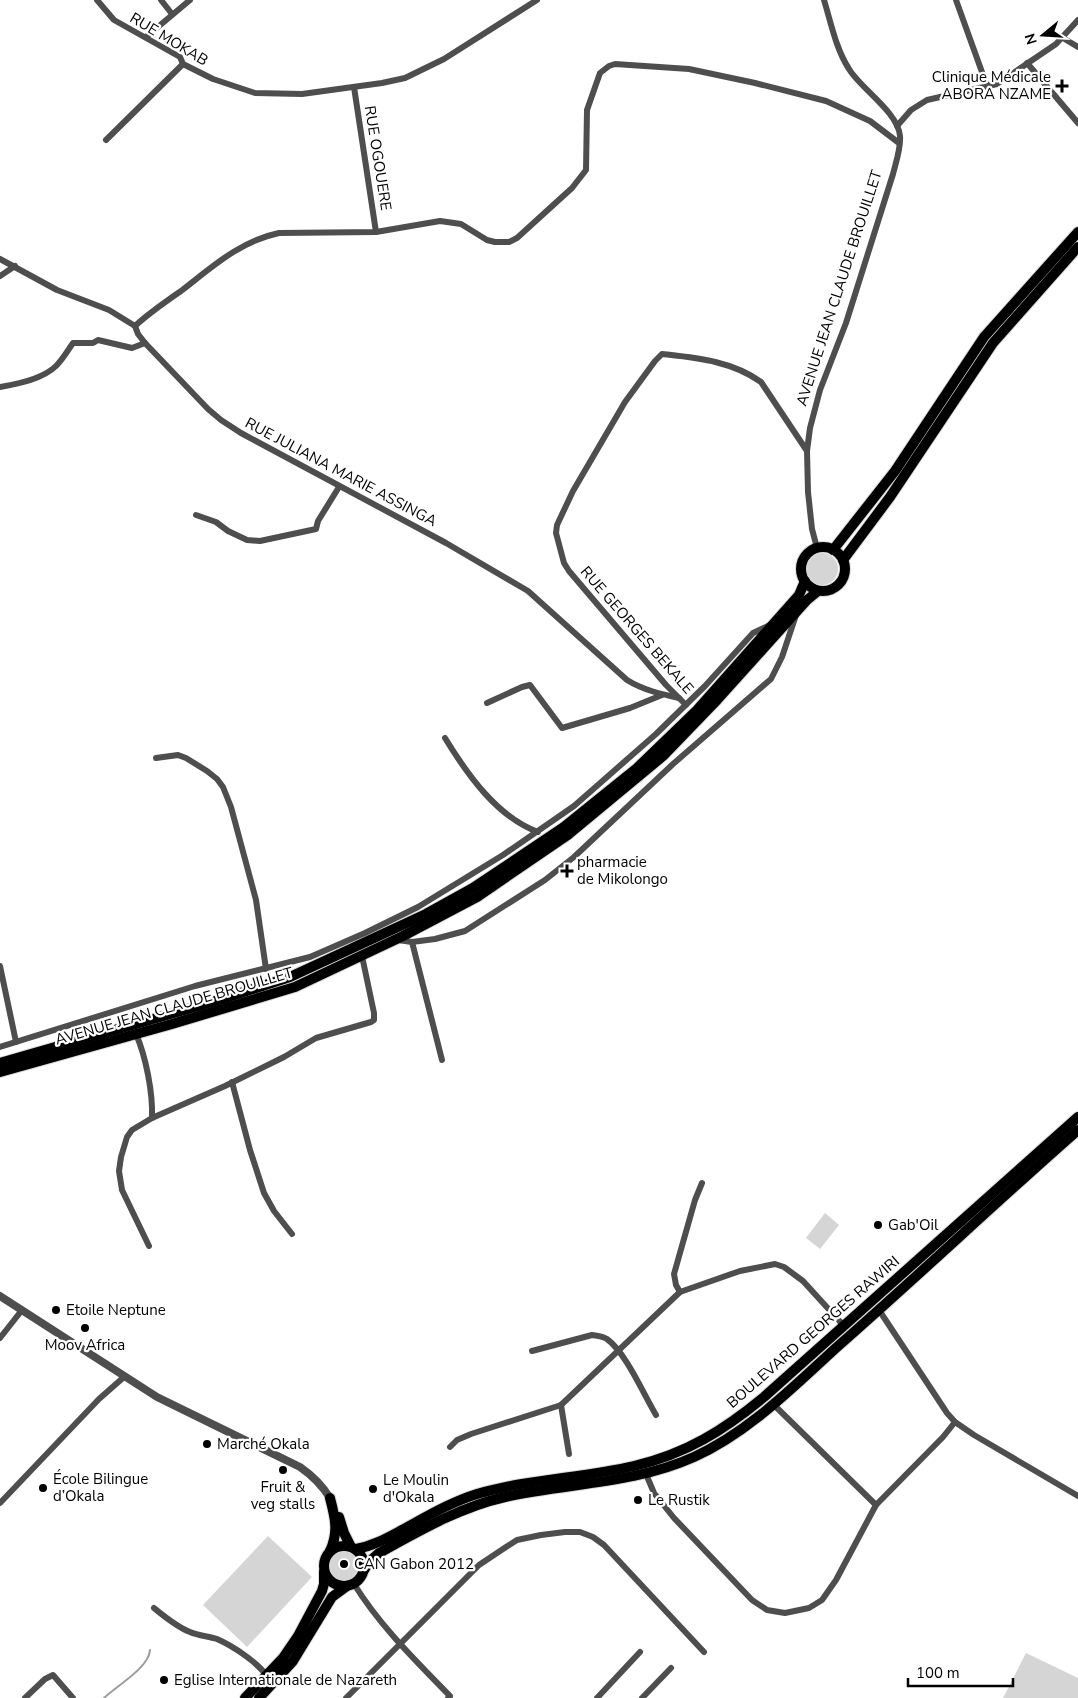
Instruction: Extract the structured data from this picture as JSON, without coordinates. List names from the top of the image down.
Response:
{
  "streets": {
    "main road": ["AVENUE JEAN CLAUDE BROUILLET", "BOULEVARD GEORGES RAWIRI"],
    "street": [
      "RUE MOKAB",
      "RUE OGOUERE",
      "RUE JULIANA MARIE ASSINGA",
      "RUE GEORGES BEKALE"
    ]
  },
  "crossings": [
    ["RUE MOKAB", "RUE OGOUERE"],
    ["AVENUE JEAN CLAUDE BROUILLET", "RUE GEORGES BEKALE"],
    ["RUE JULIANA MARIE ASSINGA", "RUE GEORGES BEKALE"]
  ],
  "places": {
    "health": ["Clinique Médicale ABORA NZAME", "pharmacie de Mikolongo"],
    "other": [
      "Gab'Oil",
      "Etoile Neptune",
      "Moov Africa",
      "Marché Okala",
      "Fruit & veg stalls",
      "École Bilingue d’Okala",
      "Le Moulin d'Okala",
      "Le Rustik",
      "CAN Gabon 2012",
      "Eglise Internationale de Nazareth"
    ]
  },
  "scale_bar": "100 m",
  "north": "left"
}
